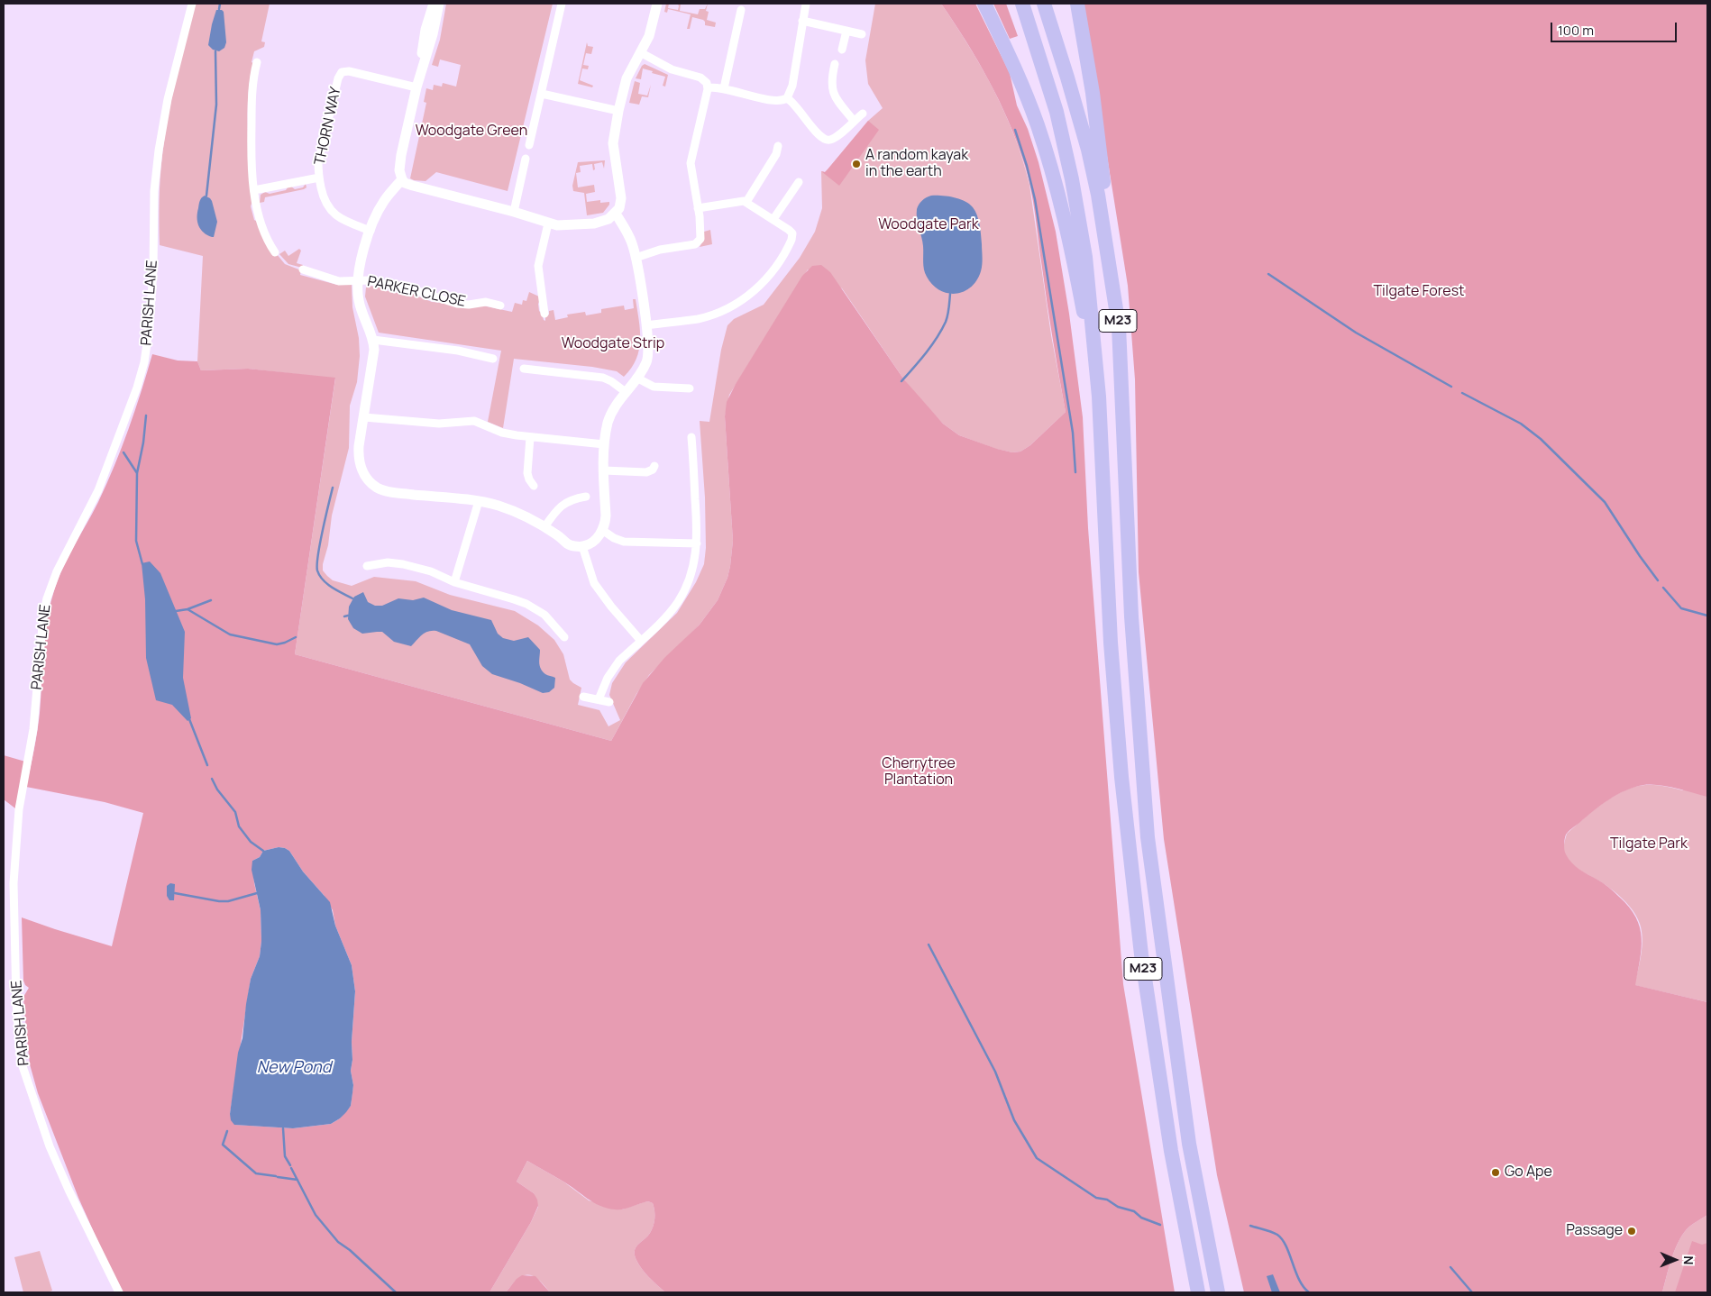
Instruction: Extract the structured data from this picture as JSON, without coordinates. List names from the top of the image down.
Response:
{
  "streets": {
    "highway": ["M23"],
    "street": ["THORN WAY", "PARKER CLOSE", "PARISH LANE"]
  },
  "water": ["New Pond"],
  "parks": [
    "Woodgate Green",
    "Woodgate Park",
    "Tilgate Forest",
    "Woodgate Strip",
    "Cherrytree Plantation",
    "Tilgate Park"
  ],
  "places": ["A random kayak in the earth", "Go Ape", "Passage"],
  "scale_bar": "100 m",
  "north": "right"
}
